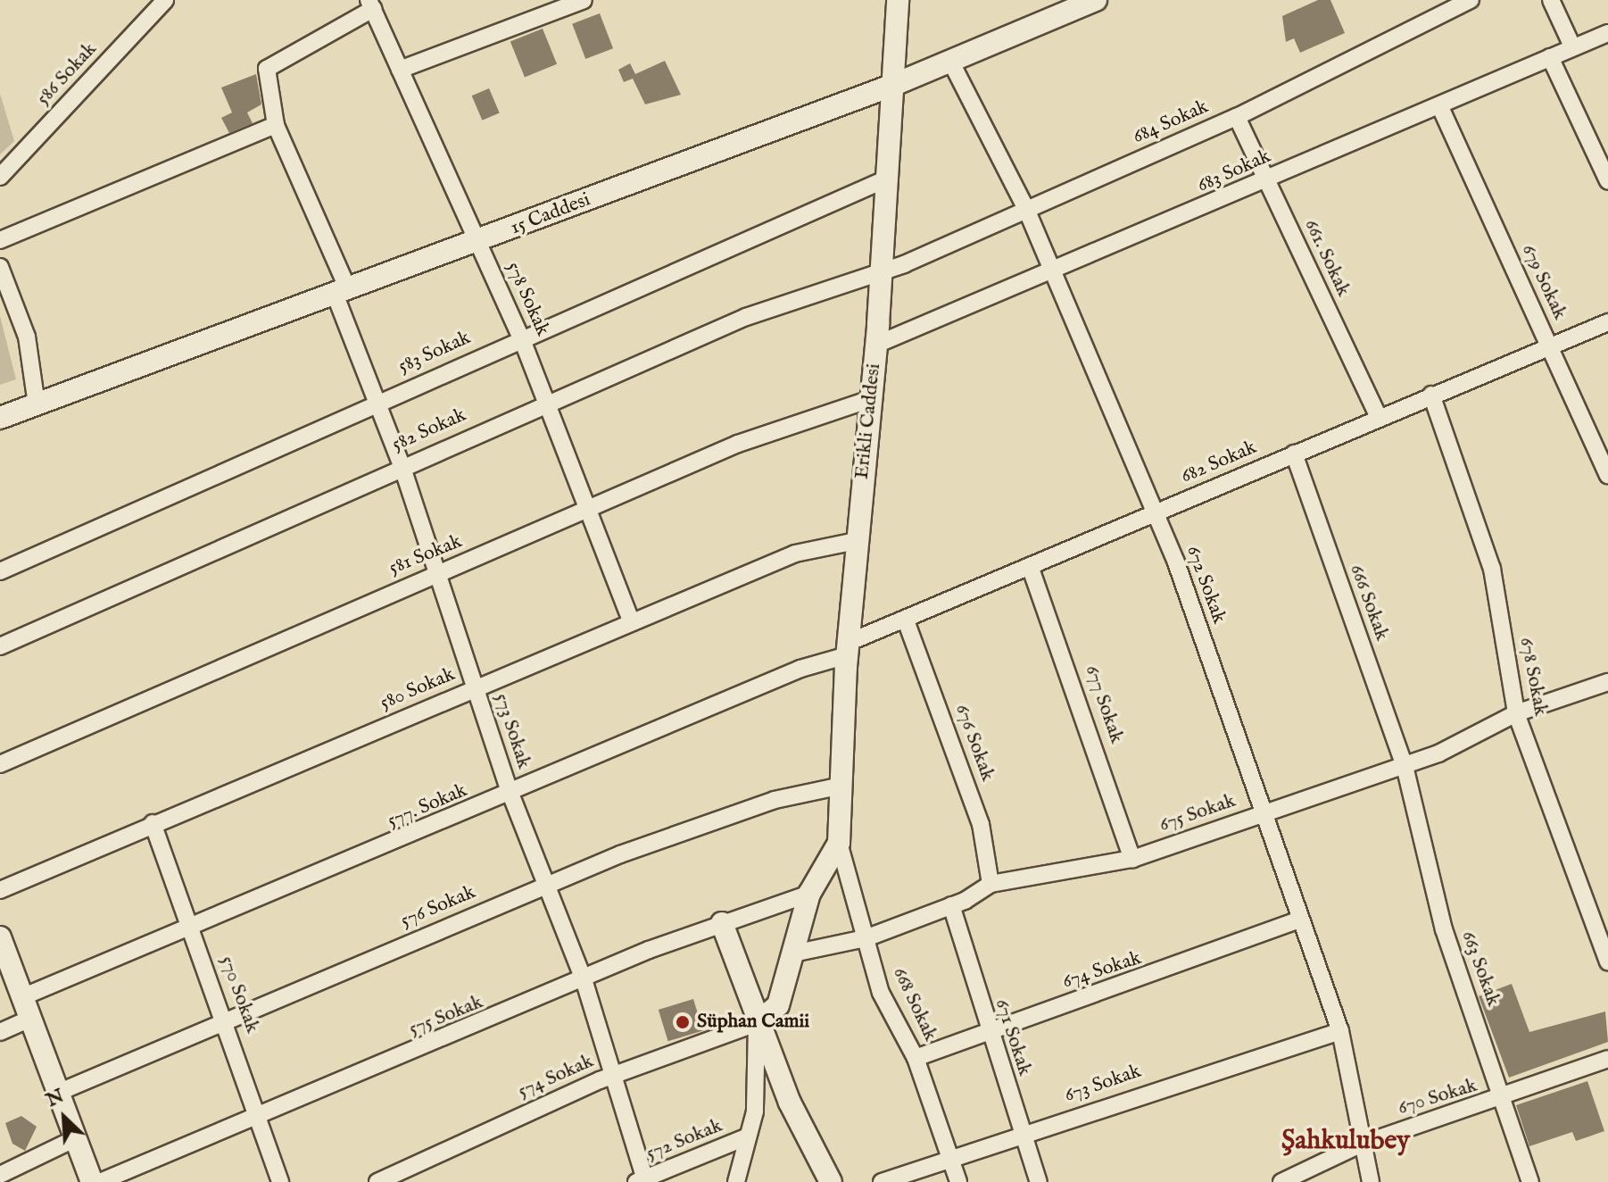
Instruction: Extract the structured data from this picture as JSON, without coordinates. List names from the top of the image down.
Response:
{
  "streets": {
    "street": [
      "586 Sokak",
      "684 Sokak",
      "683 Sokak",
      "15 Caddesi",
      "661. Sokak",
      "679 Sokak",
      "578 Sokak",
      "583 Sokak",
      "Erikli Caddesi",
      "582 Sokak",
      "682 Sokak",
      "581 Sokak",
      "672 Sokak",
      "666 Sokak",
      "678 Sokak",
      "580 Sokak",
      "677 Sokak",
      "573 Sokak",
      "676 Sokak",
      "577. Sokak",
      "675 Sokak",
      "576 Sokak",
      "663 Sokak",
      "674 Sokak",
      "570 Sokak",
      "668 Sokak",
      "575 Sokak",
      "671 Sokak",
      "574 Sokak",
      "673 Sokak",
      "670 Sokak",
      "572 Sokak"
    ]
  },
  "crossings": [
    ["684 Sokak", "661. Sokak"],
    ["684 Sokak", "Erikli Caddesi"],
    ["684 Sokak", "582 Sokak"],
    ["684 Sokak", "672 Sokak"],
    ["683 Sokak", "661. Sokak"],
    ["683 Sokak", "679 Sokak"],
    ["683 Sokak", "Erikli Caddesi"],
    ["683 Sokak", "672 Sokak"],
    ["15 Caddesi", "578 Sokak"],
    ["15 Caddesi", "Erikli Caddesi"],
    ["15 Caddesi", "672 Sokak"],
    ["15 Caddesi", "573 Sokak"],
    ["661. Sokak", "682 Sokak"],
    ["679 Sokak", "682 Sokak"],
    ["578 Sokak", "583 Sokak"],
    ["578 Sokak", "582 Sokak"],
    ["578 Sokak", "581 Sokak"],
    ["578 Sokak", "580 Sokak"],
    ["578 Sokak", "573 Sokak"],
    ["583 Sokak", "Erikli Caddesi"],
    ["583 Sokak", "573 Sokak"],
    ["Erikli Caddesi", "582 Sokak"],
    ["Erikli Caddesi", "682 Sokak"],
    ["Erikli Caddesi", "581 Sokak"],
    ["Erikli Caddesi", "580 Sokak"],
    ["Erikli Caddesi", "577. Sokak"],
    ["Erikli Caddesi", "576 Sokak"],
    ["Erikli Caddesi", "668 Sokak"],
    ["582 Sokak", "573 Sokak"],
    ["682 Sokak", "672 Sokak"],
    ["682 Sokak", "666 Sokak"],
    ["682 Sokak", "678 Sokak"],
    ["682 Sokak", "677 Sokak"],
    ["682 Sokak", "676 Sokak"],
    ["682 Sokak", "577. Sokak"],
    ["581 Sokak", "573 Sokak"],
    ["672 Sokak", "675 Sokak"],
    ["672 Sokak", "674 Sokak"],
    ["672 Sokak", "673 Sokak"],
    ["672 Sokak", "670 Sokak"],
    ["666 Sokak", "675 Sokak"],
    ["666 Sokak", "663 Sokak"],
    ["678 Sokak", "675 Sokak"],
    ["580 Sokak", "573 Sokak"],
    ["580 Sokak", "570 Sokak"],
    ["677 Sokak", "675 Sokak"],
    ["573 Sokak", "577. Sokak"],
    ["573 Sokak", "576 Sokak"],
    ["573 Sokak", "575 Sokak"],
    ["573 Sokak", "574 Sokak"],
    ["573 Sokak", "572 Sokak"],
    ["676 Sokak", "675 Sokak"],
    ["577. Sokak", "570 Sokak"],
    ["675 Sokak", "663 Sokak"],
    ["675 Sokak", "668 Sokak"],
    ["675 Sokak", "671 Sokak"],
    ["576 Sokak", "570 Sokak"],
    ["663 Sokak", "670 Sokak"],
    ["674 Sokak", "668 Sokak"],
    ["674 Sokak", "671 Sokak"],
    ["570 Sokak", "575 Sokak"],
    ["668 Sokak", "673 Sokak"],
    ["671 Sokak", "673 Sokak"]
  ],
  "districts": ["Şahkulubey"],
  "places": ["Süphan Camii"],
  "north": "top left"
}
